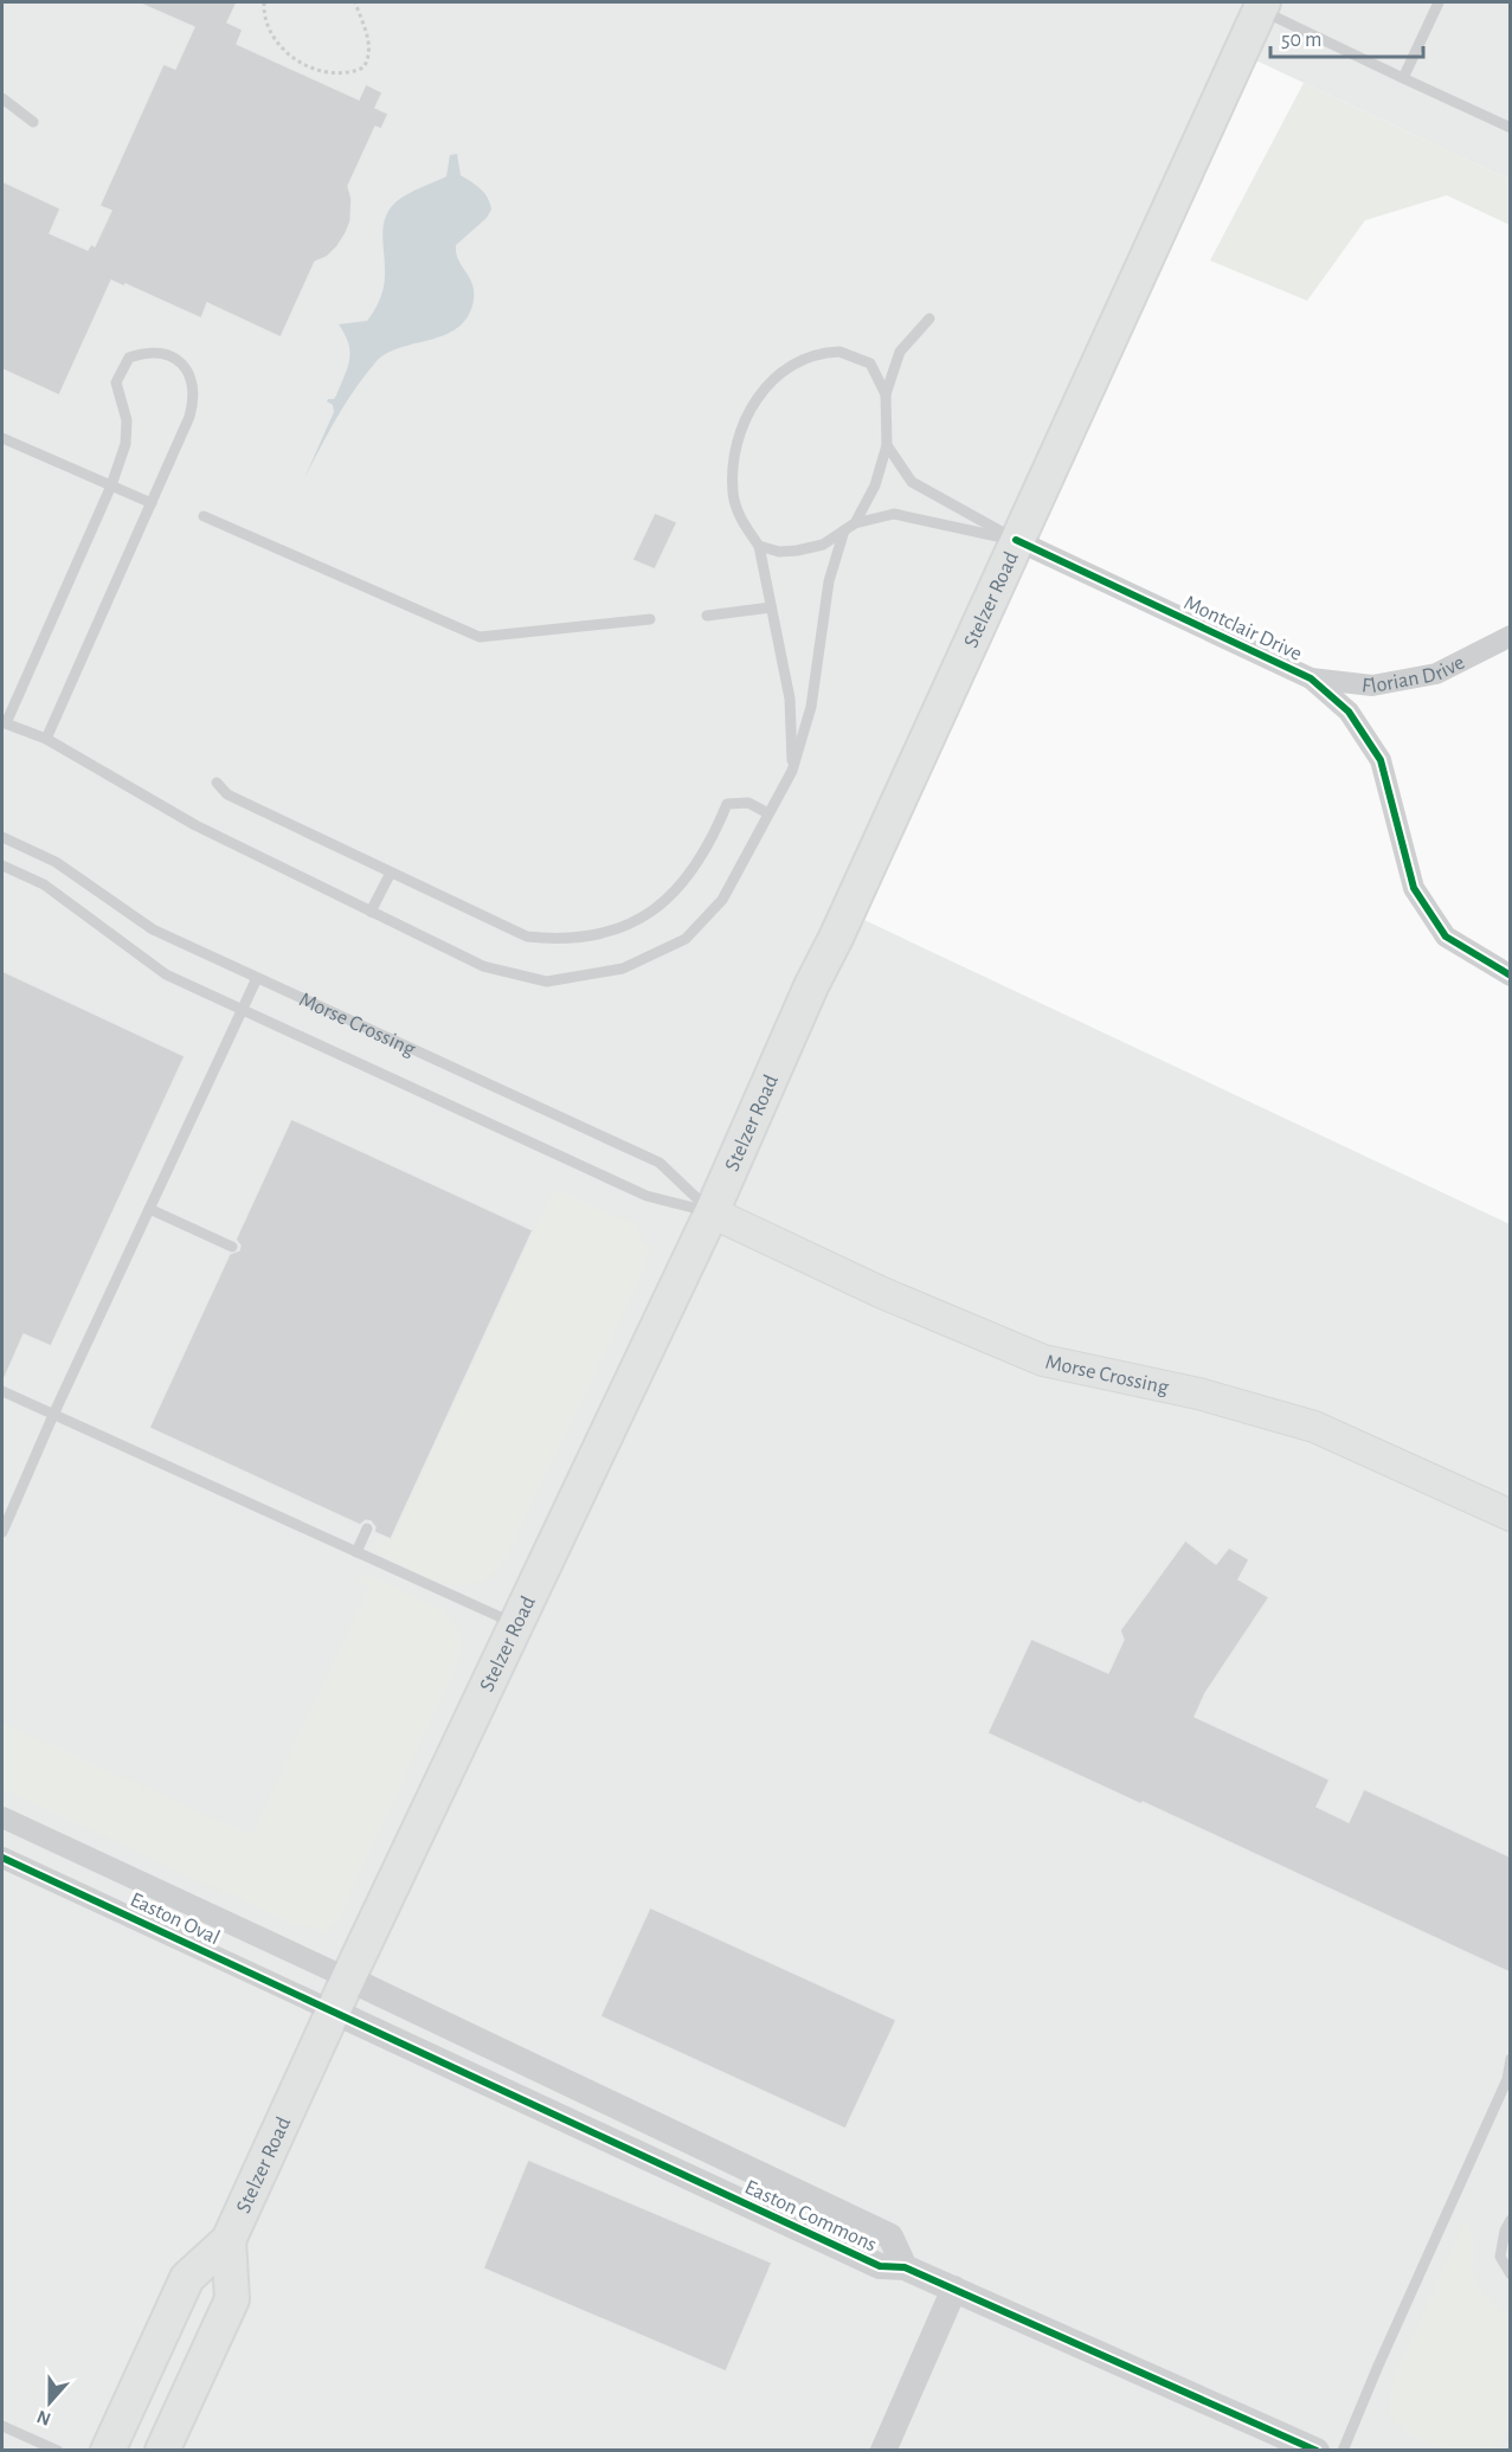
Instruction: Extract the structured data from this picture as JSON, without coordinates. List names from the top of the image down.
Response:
{
  "streets": {
    "main road": ["Stelzer Road", "Morse Crossing"],
    "street": [
      "Montclair Drive",
      "Florian Drive",
      "Easton Oval",
      "Easton Commons"
    ]
  },
  "crossings": [
    ["Stelzer Road", "Montclair Drive"],
    ["Stelzer Road", "Morse Crossing"],
    ["Stelzer Road", "Easton Oval"],
    ["Stelzer Road", "Easton Commons"],
    ["Montclair Drive", "Florian Drive"],
    ["Easton Oval", "Easton Commons"]
  ],
  "scale_bar": "50 m",
  "north": "bottom"
}
